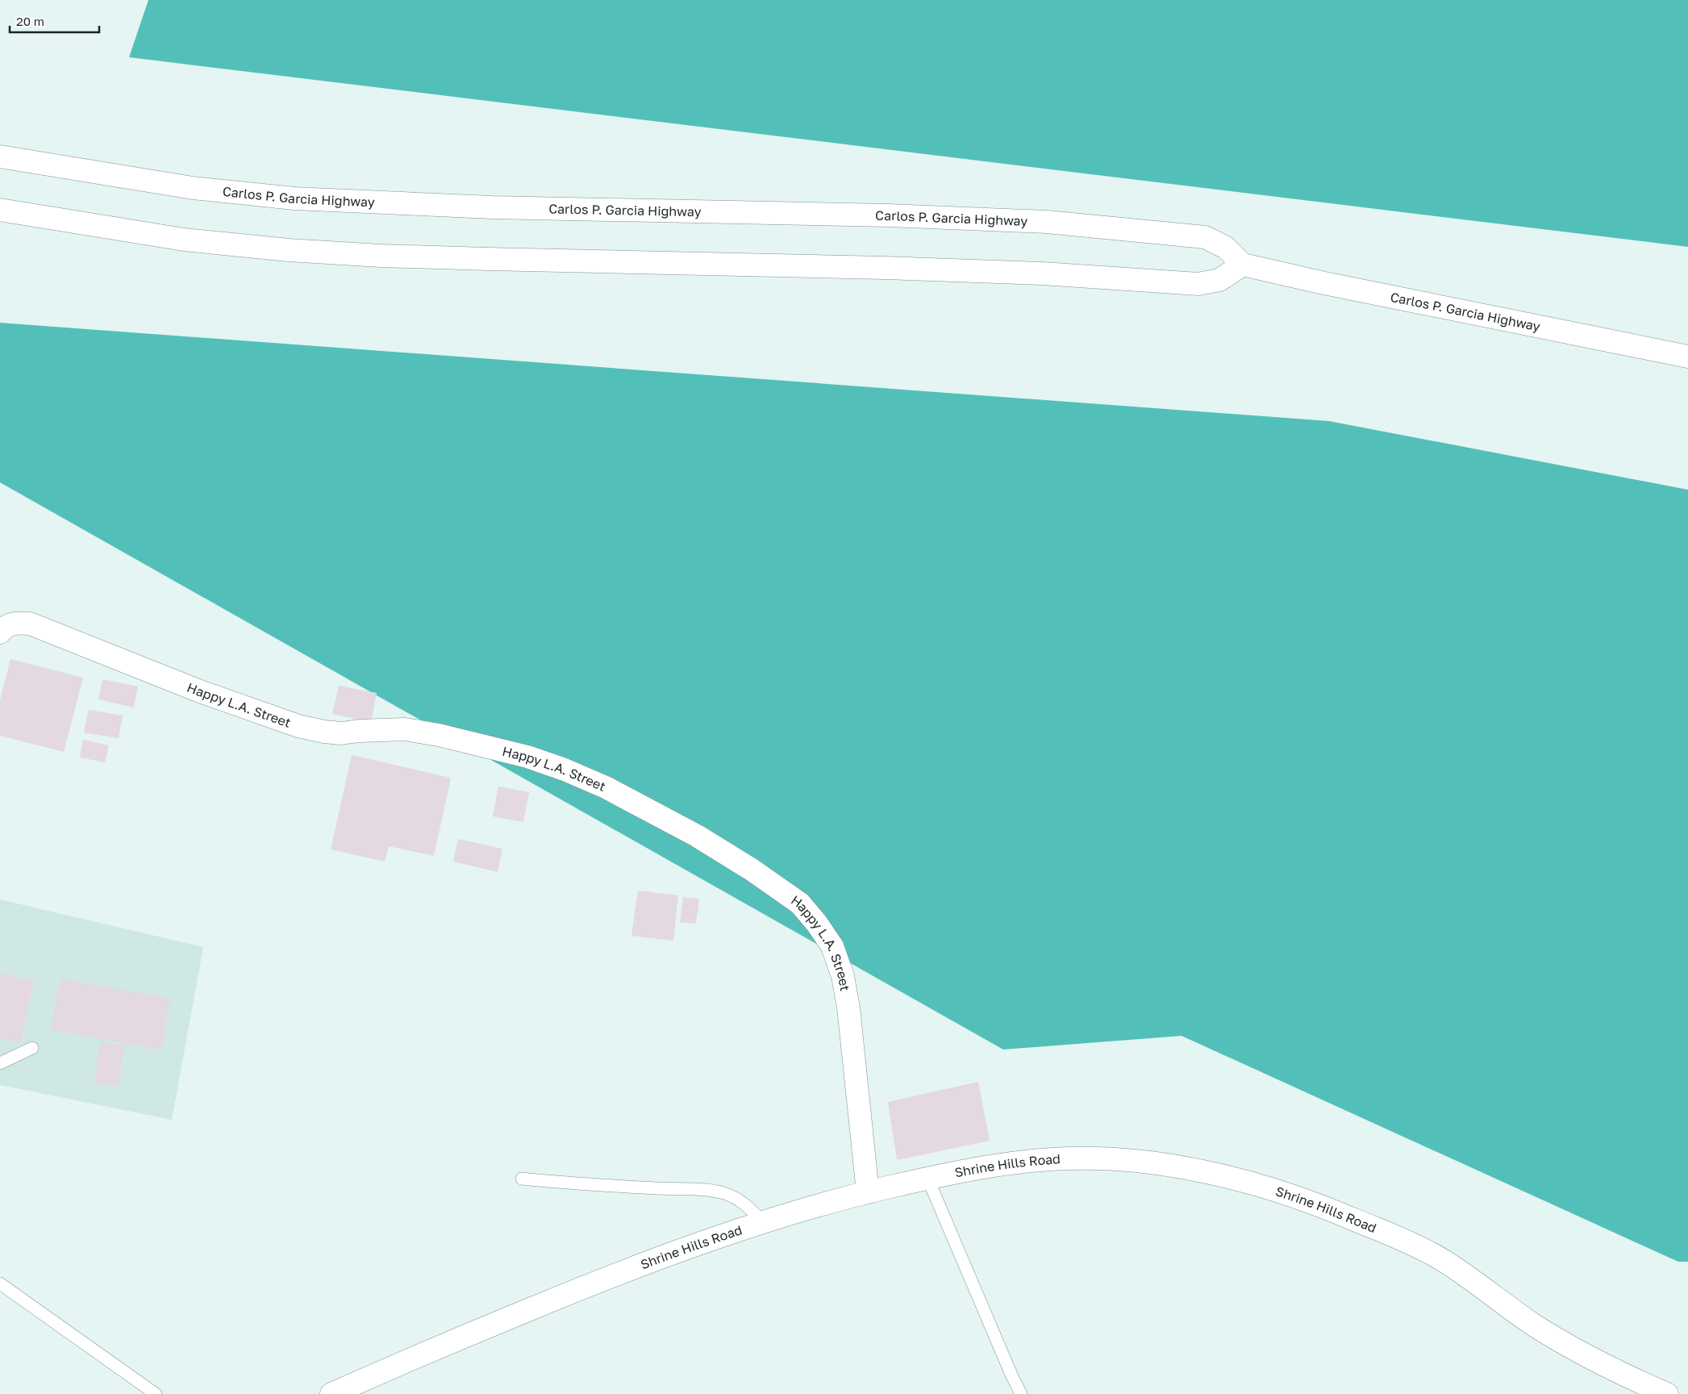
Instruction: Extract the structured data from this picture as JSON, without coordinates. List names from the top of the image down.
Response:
{
  "streets": {
    "main road": ["Carlos P. Garcia Highway", "Happy L.A. Street", "Shrine Hills Road"]
  },
  "crossings": [
    ["Happy L.A. Street", "Shrine Hills Road"]
  ],
  "scale_bar": "20 m"
}
